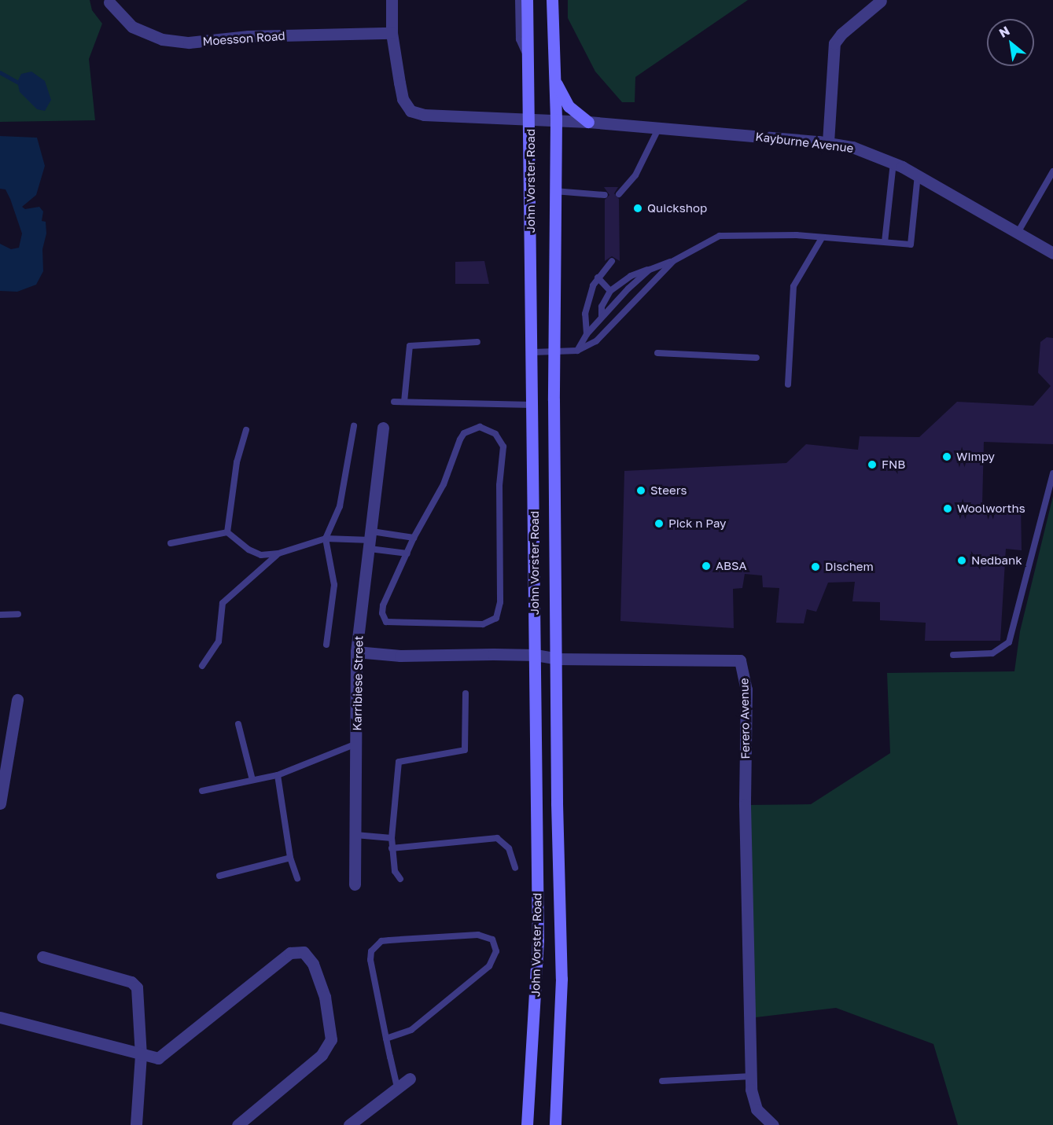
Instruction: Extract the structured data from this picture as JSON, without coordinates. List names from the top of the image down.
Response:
{
  "streets": {
    "main road": ["John Vorster Road"],
    "street": [
      "Moesson Road",
      "Kayburne Avenue",
      "Karribiese Street",
      "Ferero Avenue"
    ]
  },
  "crossings": [
    ["Moesson Road", "Kayburne Avenue"],
    ["Kayburne Avenue", "John Vorster Road"],
    ["John Vorster Road", "Ferero Avenue"],
    ["Karribiese Street", "Ferero Avenue"]
  ],
  "places": [
    "Quickshop",
    "Wimpy",
    "FNB",
    "Steers",
    "Woolworths",
    "Pick n Pay",
    "Nedbank",
    "ABSA",
    "Dischem"
  ],
  "north": "top left"
}
